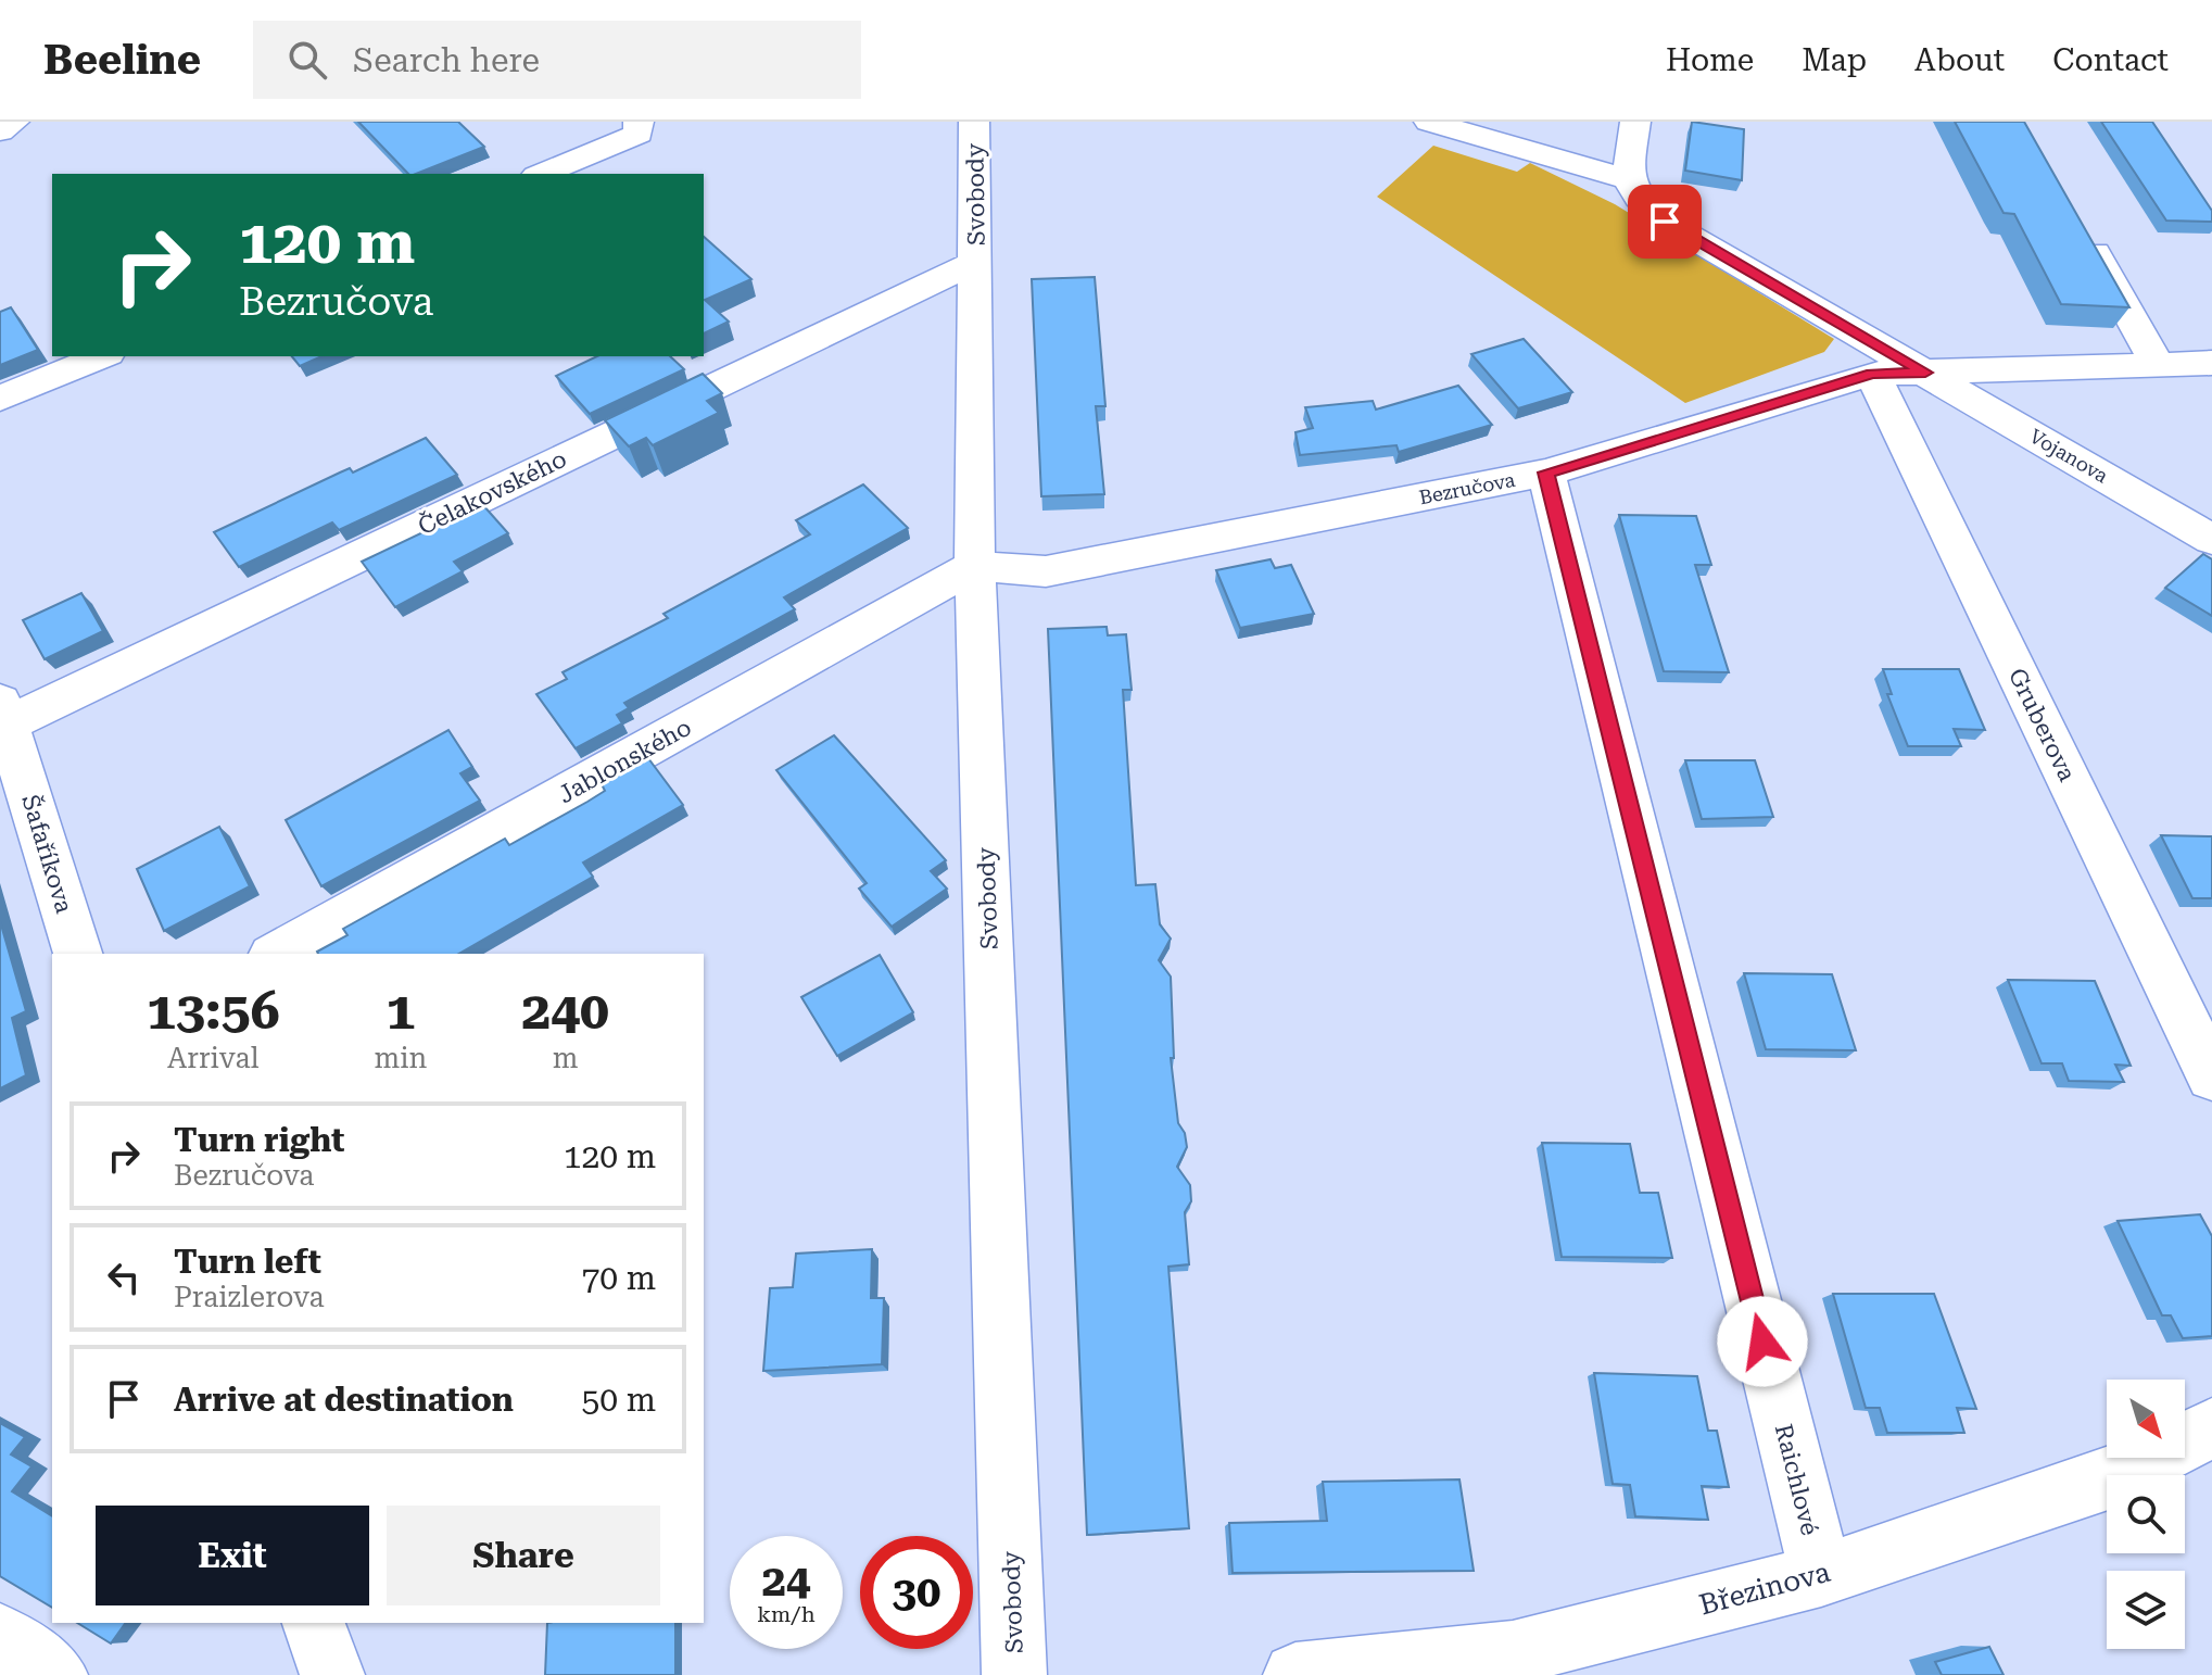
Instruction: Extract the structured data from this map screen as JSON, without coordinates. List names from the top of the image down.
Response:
{
  "streets": {
    "street": [
      "Svobody",
      "Vojanova",
      "Bezručova",
      "Čelakovského",
      "Gruberova",
      "Jablonského",
      "Šafaříkova",
      "Raichlové",
      "Březinova"
    ]
  },
  "crossings": [
    ["Svobody", "Bezručova"],
    ["Svobody", "Čelakovského"],
    ["Svobody", "Jablonského"],
    ["Vojanova", "Bezručova"],
    ["Bezručova", "Gruberova"],
    ["Bezručova", "Jablonského"],
    ["Bezručova", "Raichlové"],
    ["Čelakovského", "Šafaříkova"],
    ["Raichlové", "Březinova"]
  ],
  "north": "bottom right",
  "page": {
    "header": "Beeline",
    "search": "Search here",
    "nav": [
      "Home",
      "Map",
      "About",
      "Contact"
    ],
    "turn": ["120 m", "Bezručova"],
    "eta": [
      "13:56",
      "Arrival",
      "1",
      "min",
      "240",
      "m"
    ],
    "list": [
      {
        "name": "Turn right",
        "note": "Bezručova",
        "value": "120 m"
      },
      {
        "name": "Turn left",
        "note": "Praizlerova",
        "value": "70 m"
      },
      {
        "name": "Arrive at destination",
        "value": "50 m"
      }
    ],
    "buttons": ["Exit", "Share"],
    "speed": "24 km/h",
    "limit": "30"
  }
}
